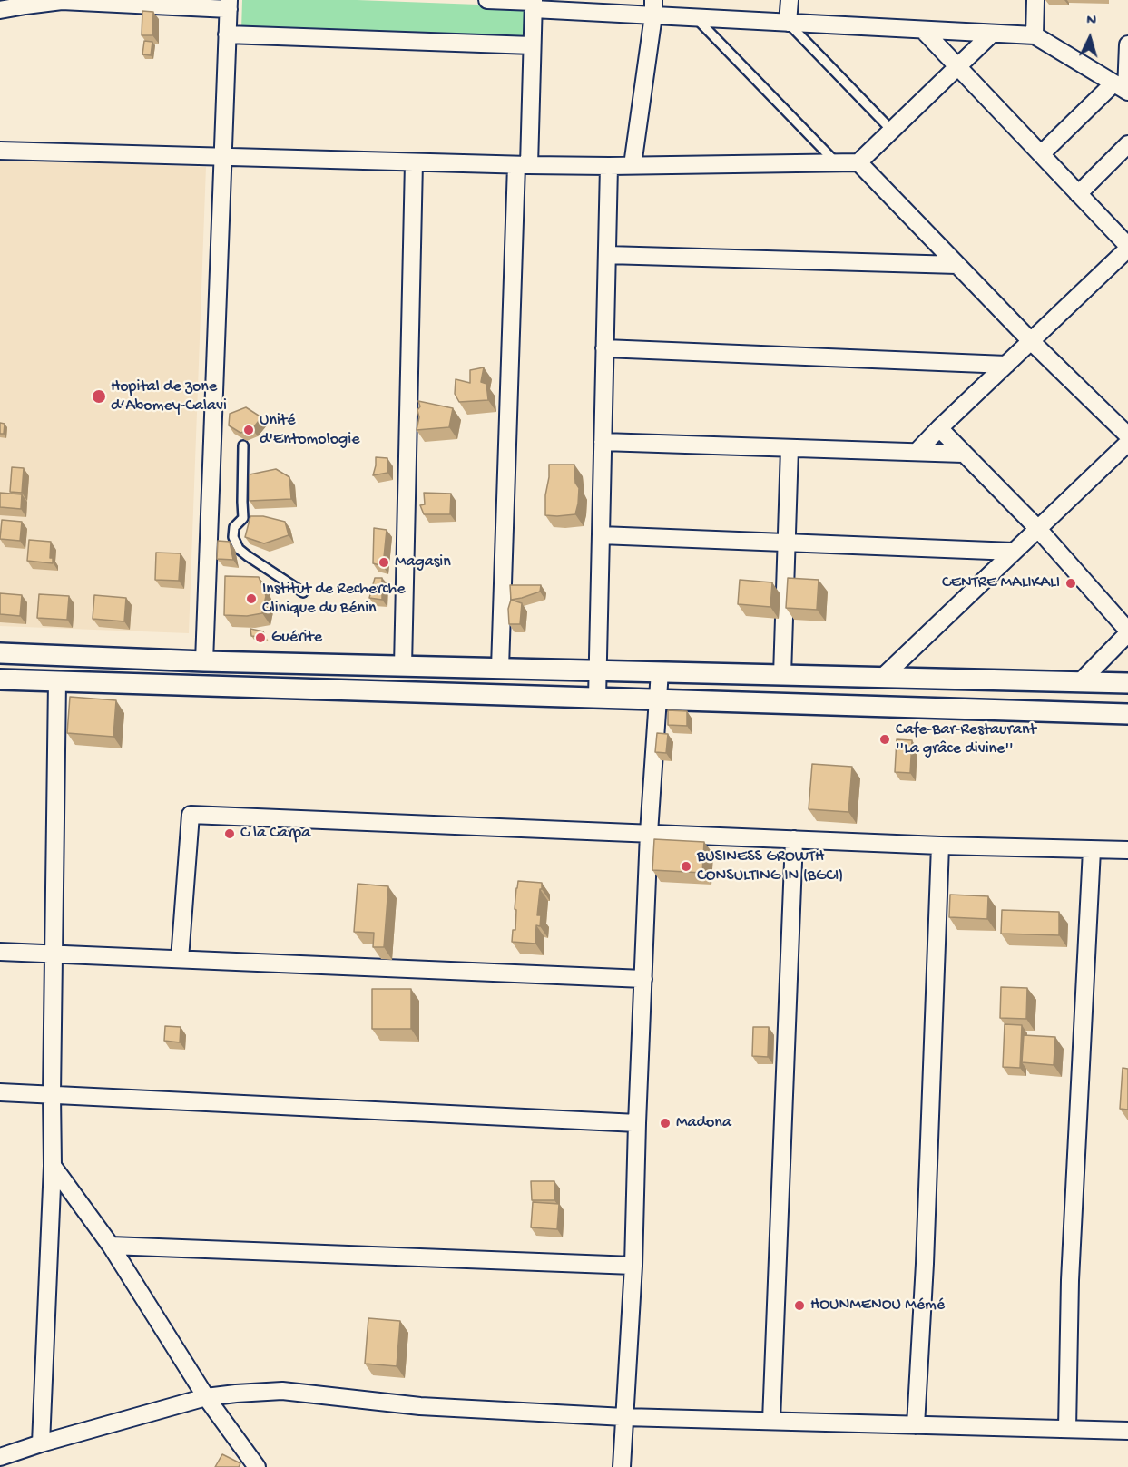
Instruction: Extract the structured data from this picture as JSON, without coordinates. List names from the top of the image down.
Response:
{
  "places": [
    "Hopital de zone d’Abomey-Calavi",
    "Unité d'Entomologie",
    "Magasin",
    "CENTRE MALIKALI",
    "Institut de Recherche Clinique du Bénin",
    "Guérite",
    "Cafe-Bar-Restaurant ''La grâce divine''",
    "C la Carpa",
    "BUSINESS GROWTH CONSULTING IN (BGCI)",
    "Madona",
    "HOUNMENOU Mémé"
  ],
  "north": "top"
}
